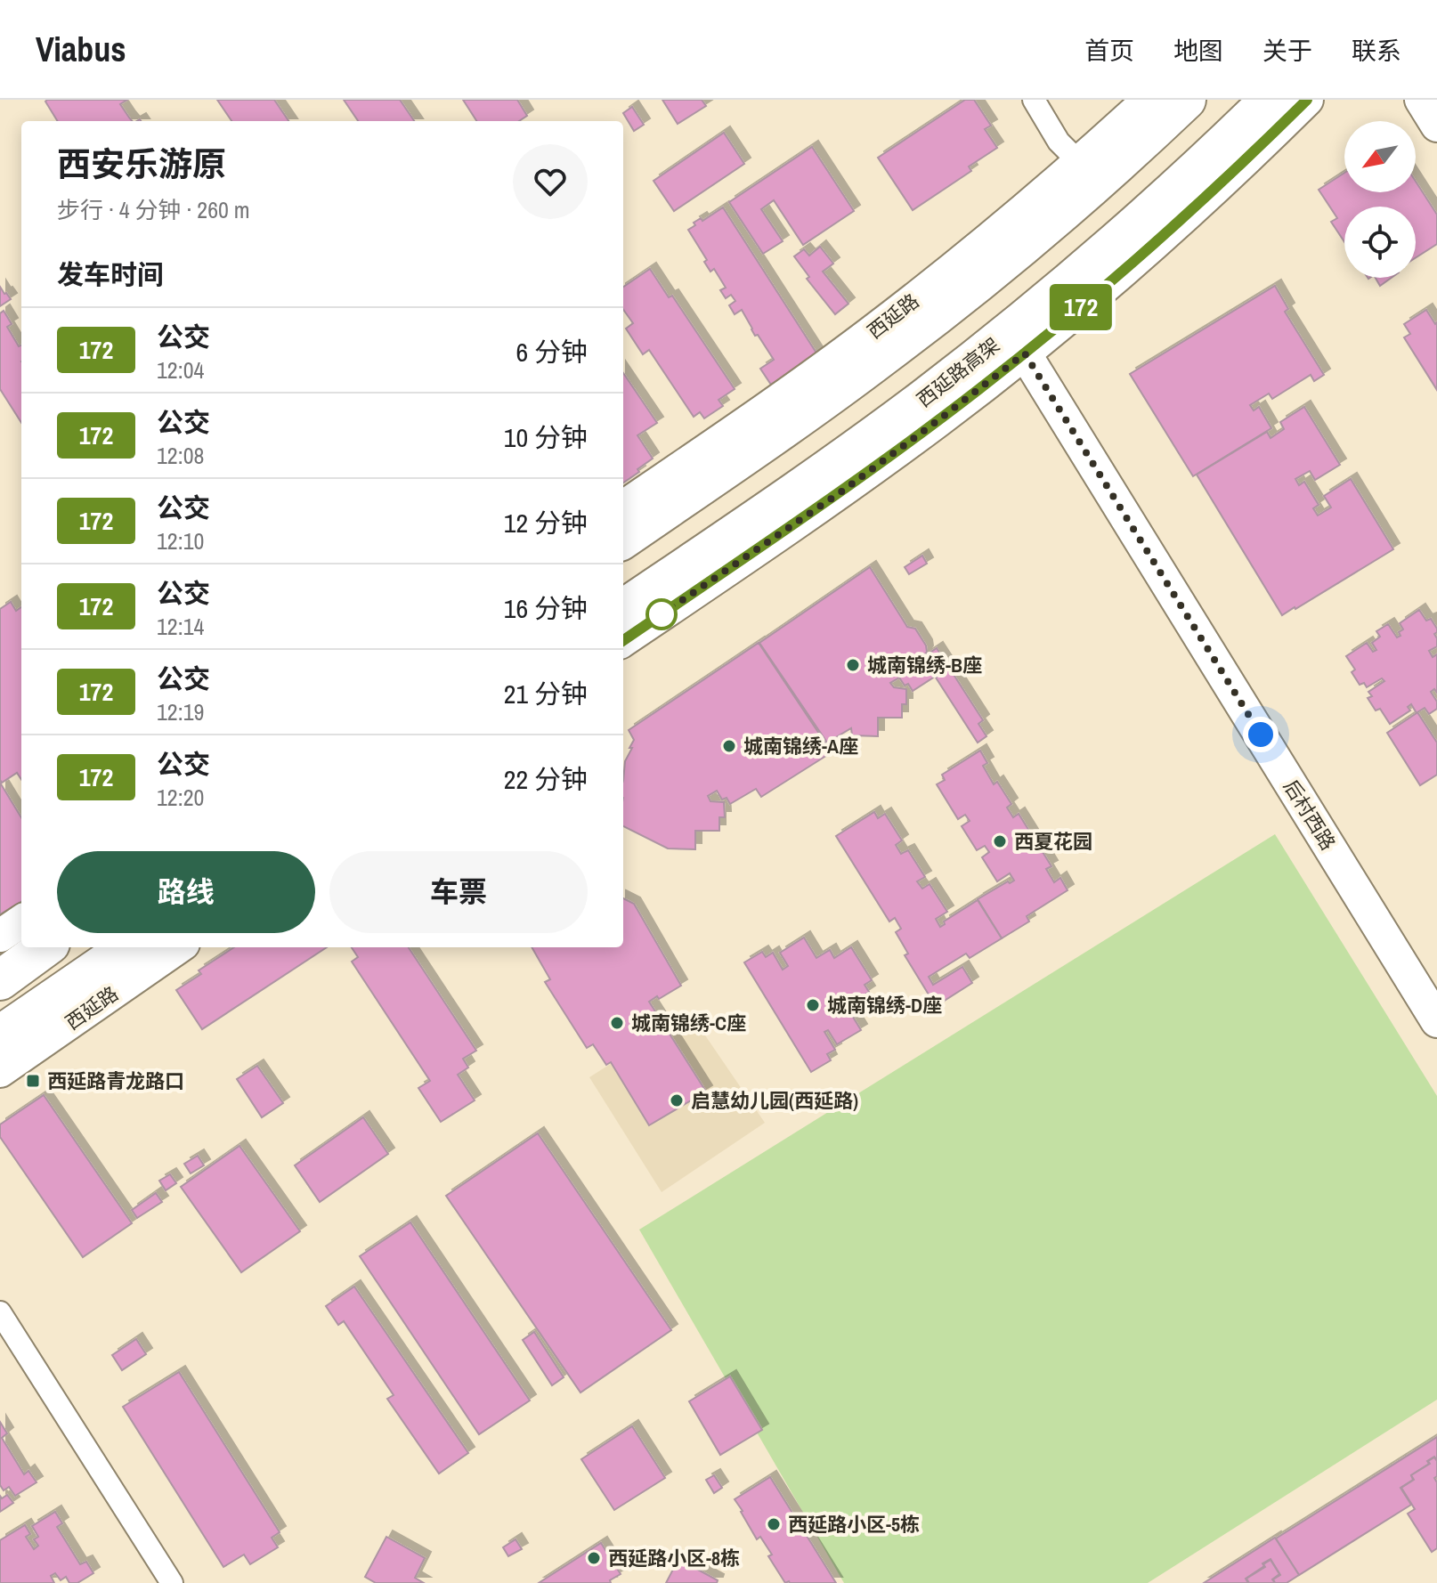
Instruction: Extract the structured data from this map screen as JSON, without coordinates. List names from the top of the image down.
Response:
{
  "streets": {
    "highway": ["西延路高架"],
    "main road": ["西延路", "后村西路"]
  },
  "places": {
    "other": [
      "城南锦绣-B座",
      "城南锦绣-A座",
      "西夏花园",
      "城南锦绣-D座",
      "城南锦绣-C座",
      "启慧幼儿园(西延路)",
      "西延路小区-5栋",
      "西延路小区-8栋"
    ],
    "transit": ["西延路青龙路口"]
  },
  "lines": ["bus line 172"],
  "north": "bottom left",
  "page": {
    "header": "Viabus",
    "nav": [
      "首页",
      "地图",
      "关于",
      "联系"
    ],
    "on_map": "172",
    "heading": [
      ["西安乐游原", "步行 · 4 分钟 · 260 m"],
      "发车时间"
    ],
    "list": [
      {
        "mark": "172",
        "name": "公交",
        "note": "12:04",
        "value": "6 分钟"
      },
      {
        "mark": "172",
        "name": "公交",
        "note": "12:08",
        "value": "10 分钟"
      },
      {
        "mark": "172",
        "name": "公交",
        "note": "12:10",
        "value": "12 分钟"
      },
      {
        "mark": "172",
        "name": "公交",
        "note": "12:14",
        "value": "16 分钟"
      },
      {
        "mark": "172",
        "name": "公交",
        "note": "12:19",
        "value": "21 分钟"
      },
      {
        "mark": "172",
        "name": "公交",
        "note": "12:20",
        "value": "22 分钟"
      }
    ],
    "buttons": ["路线", "车票"]
  }
}
